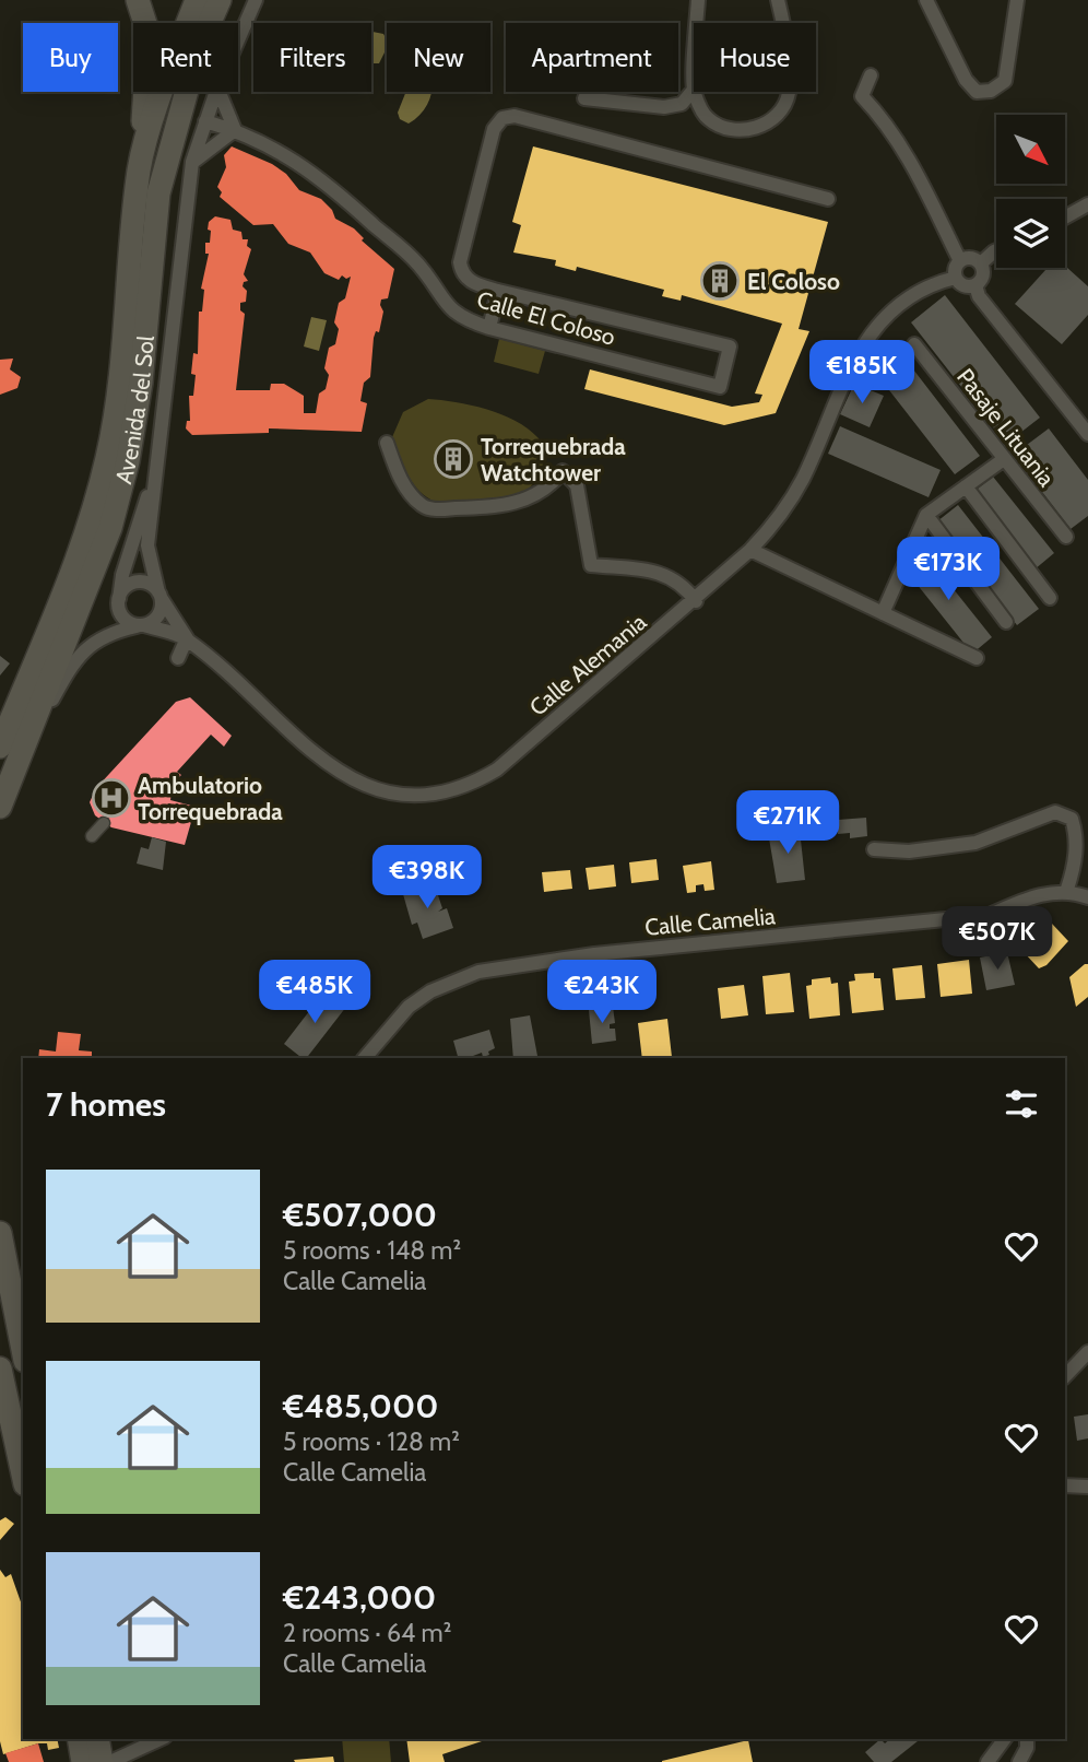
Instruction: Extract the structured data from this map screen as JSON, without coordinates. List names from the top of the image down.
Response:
{
  "streets": {
    "main road": ["Avenida del Sol"],
    "street": [
      "Calle El Coloso",
      "Pasaje Lituania",
      "Calle Alemania",
      "Calle Camelia"
    ]
  },
  "places": {
    "building": ["El Coloso", "Torrequebrada Watchtower"],
    "hospital": ["Ambulatorio Torrequebrada"]
  },
  "north": "bottom right",
  "page": {
    "chip": [
      "Buy",
      "Rent",
      "Filters",
      "New",
      "Apartment",
      "House"
    ],
    "price": [
      "€185K",
      "€173K",
      "€271K",
      "€398K",
      "€507K",
      "€485K",
      "€243K"
    ],
    "heading": "7 homes",
    "list": [
      {
        "name": "€507,000",
        "note": "5 rooms · 148 m² · Calle Camelia"
      },
      {
        "name": "€485,000",
        "note": "5 rooms · 128 m² · Calle Camelia"
      },
      {
        "name": "€243,000",
        "note": "2 rooms · 64 m² · Calle Camelia"
      }
    ]
  }
}
